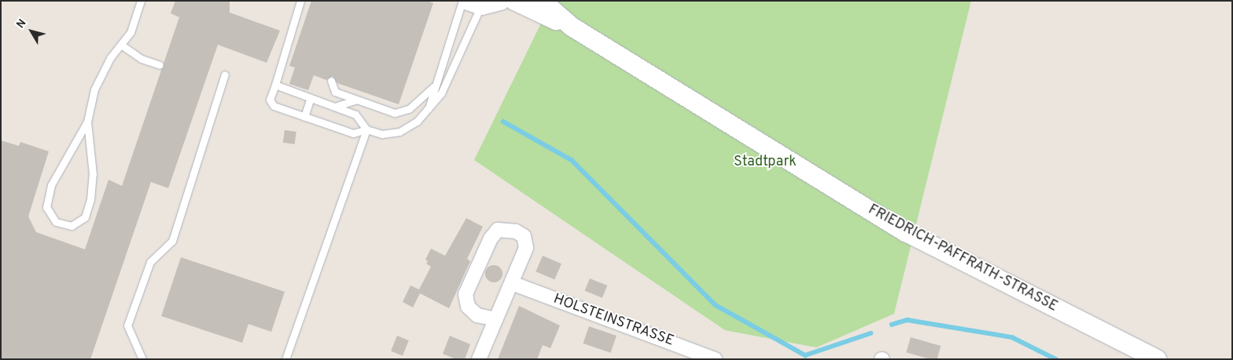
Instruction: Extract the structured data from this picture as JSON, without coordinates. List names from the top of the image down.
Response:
{
  "streets": {
    "main road": ["FRIEDRICH-PAFFRATH-STRASSE"],
    "street": ["HOLSTEINSTRASSE"]
  },
  "parks": ["Stadtpark"],
  "north": "top left"
}
